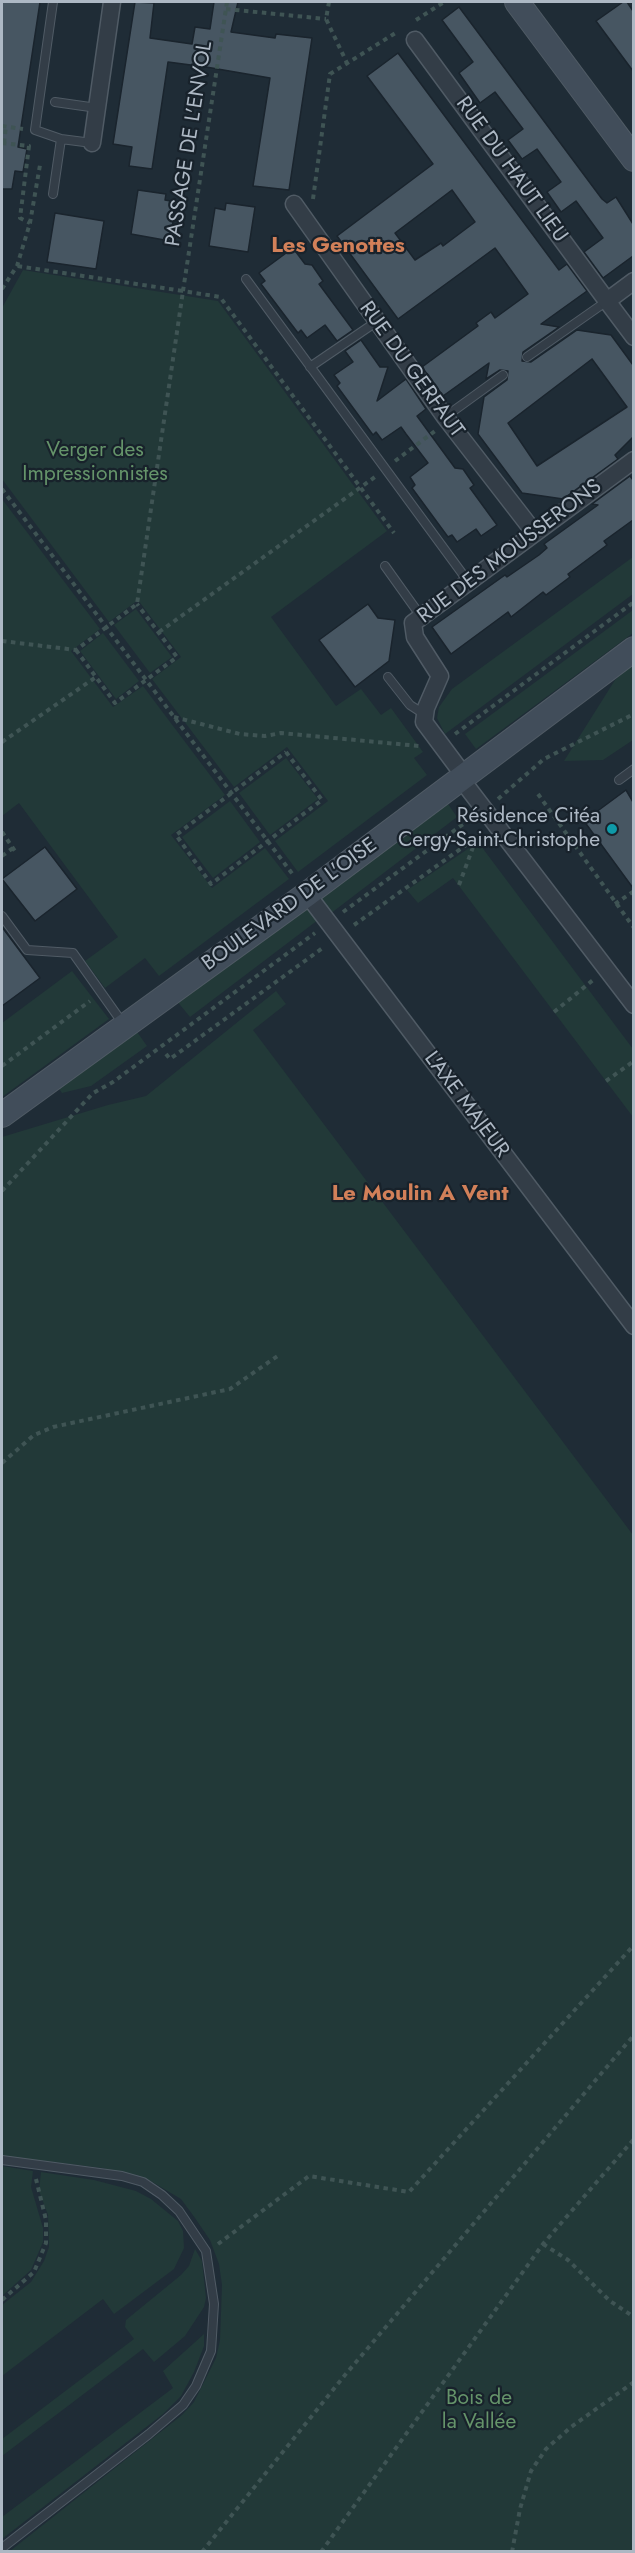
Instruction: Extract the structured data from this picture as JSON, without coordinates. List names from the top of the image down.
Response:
{
  "streets": {
    "main road": ["BOULEVARD DE L'OISE"],
    "street": [
      "RUE DU HAUT LIEU",
      "RUE DU GERFAUT",
      "RUE DES MOUSSERONS",
      "L'AXE MAJEUR"
    ],
    "path": ["PASSAGE DE L'ENVOL"]
  },
  "crossings": [
    ["RUE DU GERFAUT", "RUE DES MOUSSERONS"],
    ["BOULEVARD DE L'OISE", "L'AXE MAJEUR"]
  ],
  "districts": ["Les Genottes", "Le Moulin A Vent"],
  "parks": ["Verger des Impressionnistes", "Bois de la Vallée"],
  "places": ["Résidence Citéa Cergy-Saint-Christophe"]
}
